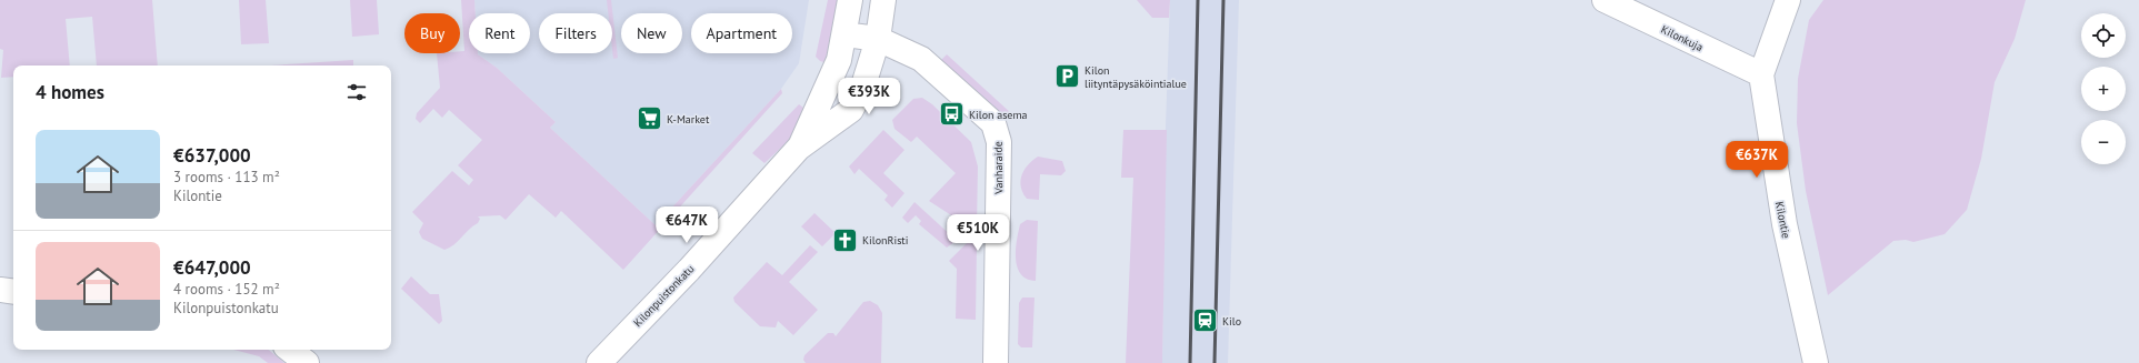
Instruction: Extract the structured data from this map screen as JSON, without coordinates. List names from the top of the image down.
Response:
{
  "streets": {
    "street": [
      "Kilonkuja",
      "Vanharaide",
      "Kilontie",
      "Kilonpuistonkatu"
    ]
  },
  "crossings": [
    ["Kilonkuja", "Kilontie"]
  ],
  "places": {
    "parking": ["Kilon liityntäpysäköintialue"],
    "bus stop": ["Kilon asema"],
    "supermarket": ["K-Market"],
    "church": ["KilonRisti"],
    "station": ["Kilo"]
  },
  "page": {
    "map_buttons": ["+", "−"],
    "chip": [
      "Buy",
      "Rent",
      "Filters",
      "New",
      "Apartment"
    ],
    "heading": "4 homes",
    "price": [
      "€393K",
      "€637K",
      "€647K",
      "€510K"
    ],
    "list": [
      {
        "name": "€637,000",
        "note": "3 rooms · 113 m² · Kilontie"
      },
      {
        "name": "€647,000",
        "note": "4 rooms · 152 m² · Kilonpuistonkatu"
      }
    ]
  }
}
